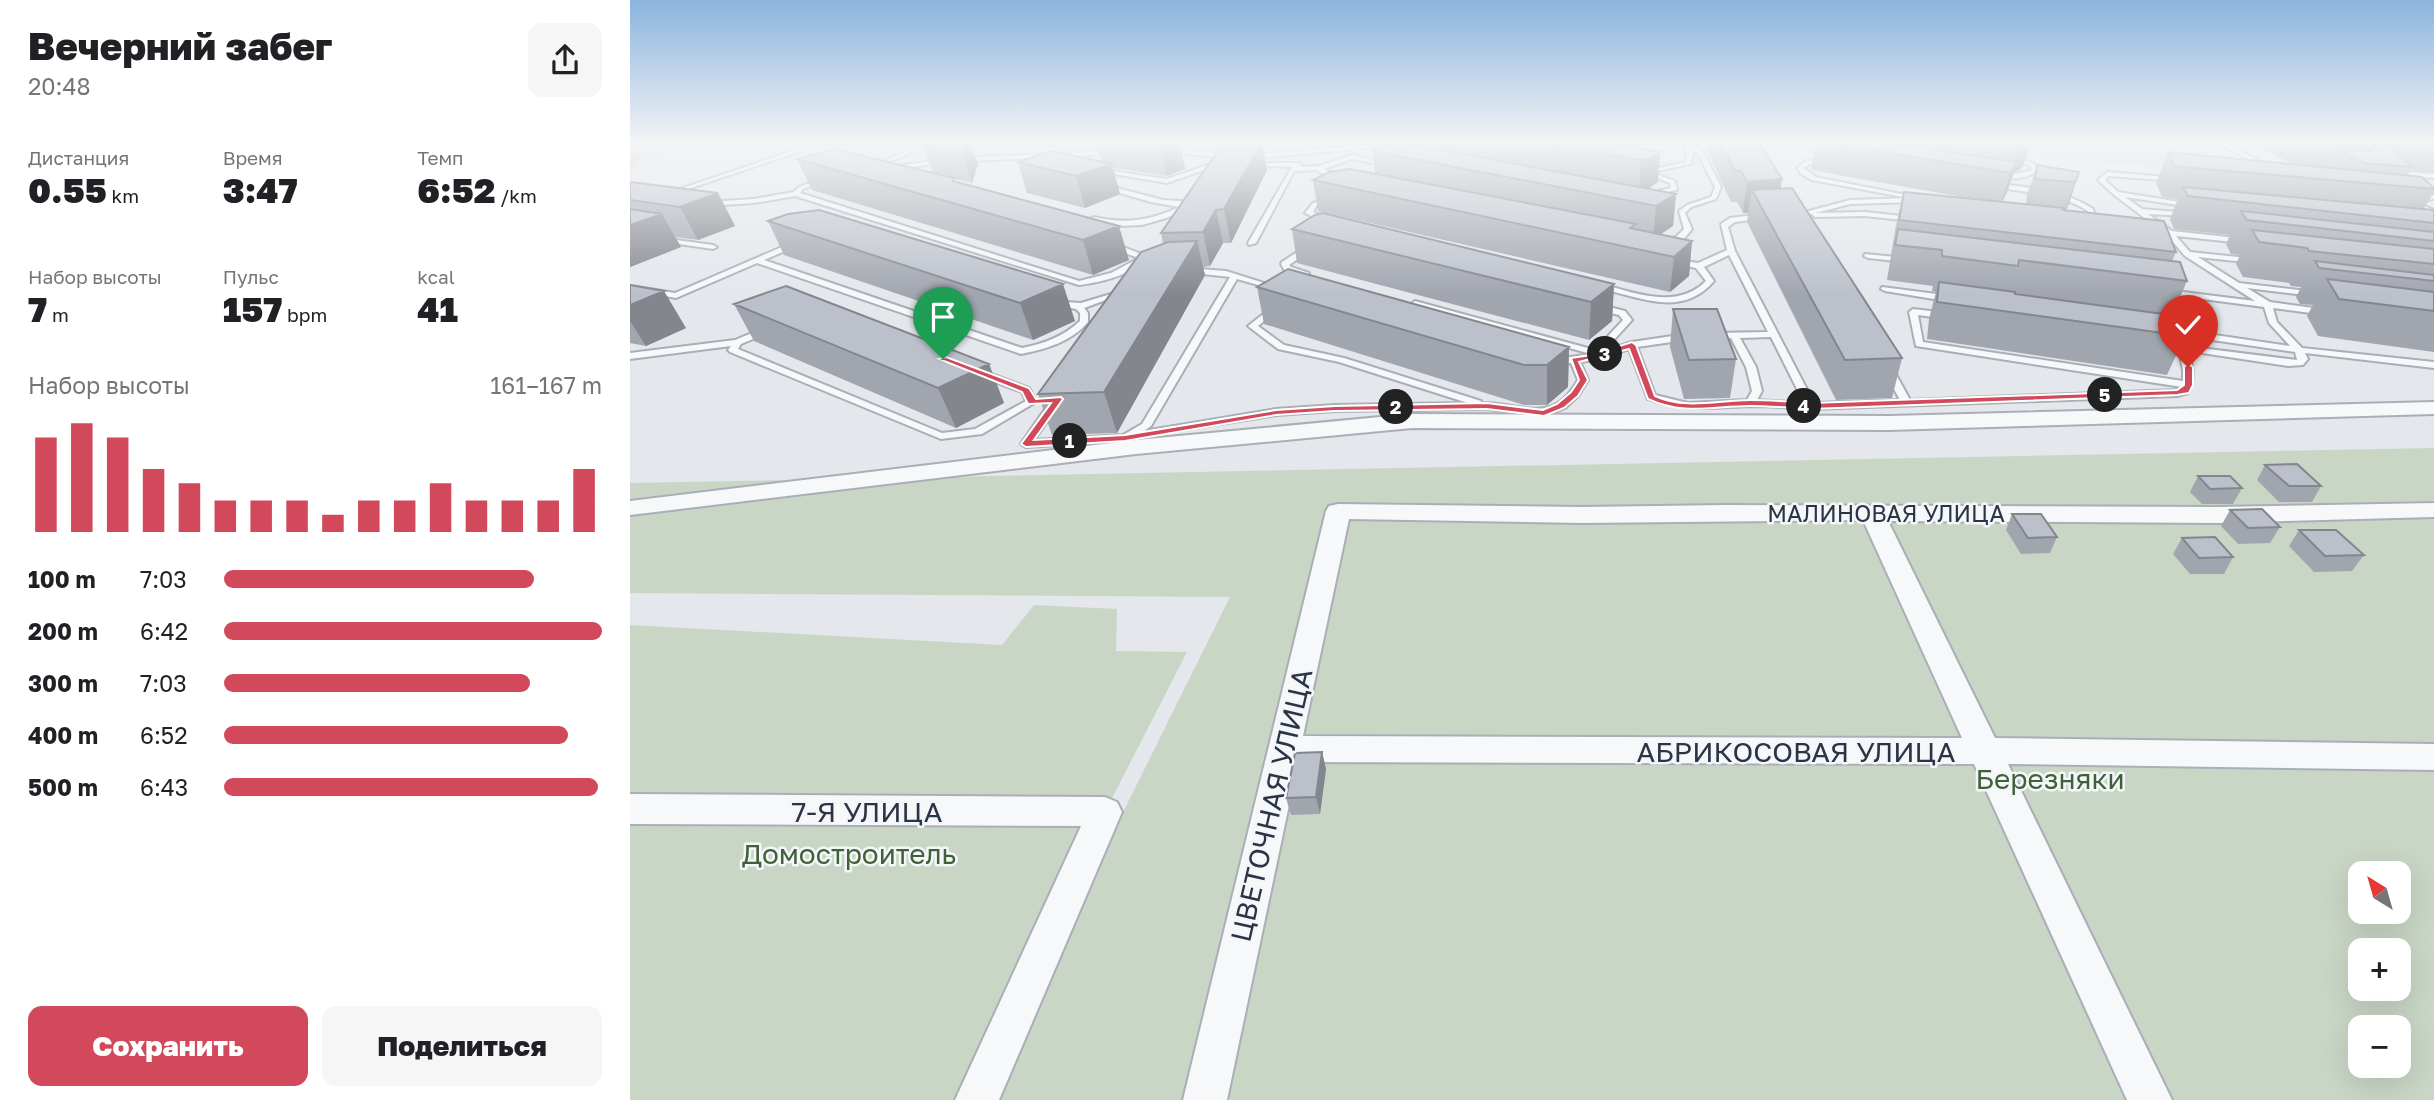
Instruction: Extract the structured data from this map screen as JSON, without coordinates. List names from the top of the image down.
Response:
{
  "streets": {
    "street": [
      "МАЛИНОВАЯ УЛИЦА",
      "АБРИКОСОВАЯ УЛИЦА",
      "ЦВЕТОЧНАЯ УЛИЦА",
      "7-Я УЛИЦА"
    ]
  },
  "crossings": [
    ["МАЛИНОВАЯ УЛИЦА", "ЦВЕТОЧНАЯ УЛИЦА"],
    ["АБРИКОСОВАЯ УЛИЦА", "ЦВЕТОЧНАЯ УЛИЦА"]
  ],
  "parks": ["Березняки", "Домостроитель"],
  "north": "top left",
  "page": {
    "heading": ["Вечерний забег", "20:48"],
    "stats": [
      ["Дистанция", "0.55 km"],
      ["Время", "3:47"],
      ["Темп", "6:52 /km"],
      ["Набор высоты", "7 m"],
      ["Пульс", "157 bpm"],
      ["kcal", "41"]
    ],
    "pins": [
      "3",
      "5",
      "4",
      "2",
      "1"
    ],
    "chart": ["Набор высоты", "161–167 m"],
    "list": [
      {
        "name": "100 m",
        "note": "7:03"
      },
      {
        "name": "200 m",
        "note": "6:42"
      },
      {
        "name": "300 m",
        "note": "7:03"
      },
      {
        "name": "400 m",
        "note": "6:52"
      },
      {
        "name": "500 m",
        "note": "6:43"
      }
    ],
    "map_buttons": ["+", "−"],
    "buttons": ["Сохранить", "Поделиться"]
  }
}
